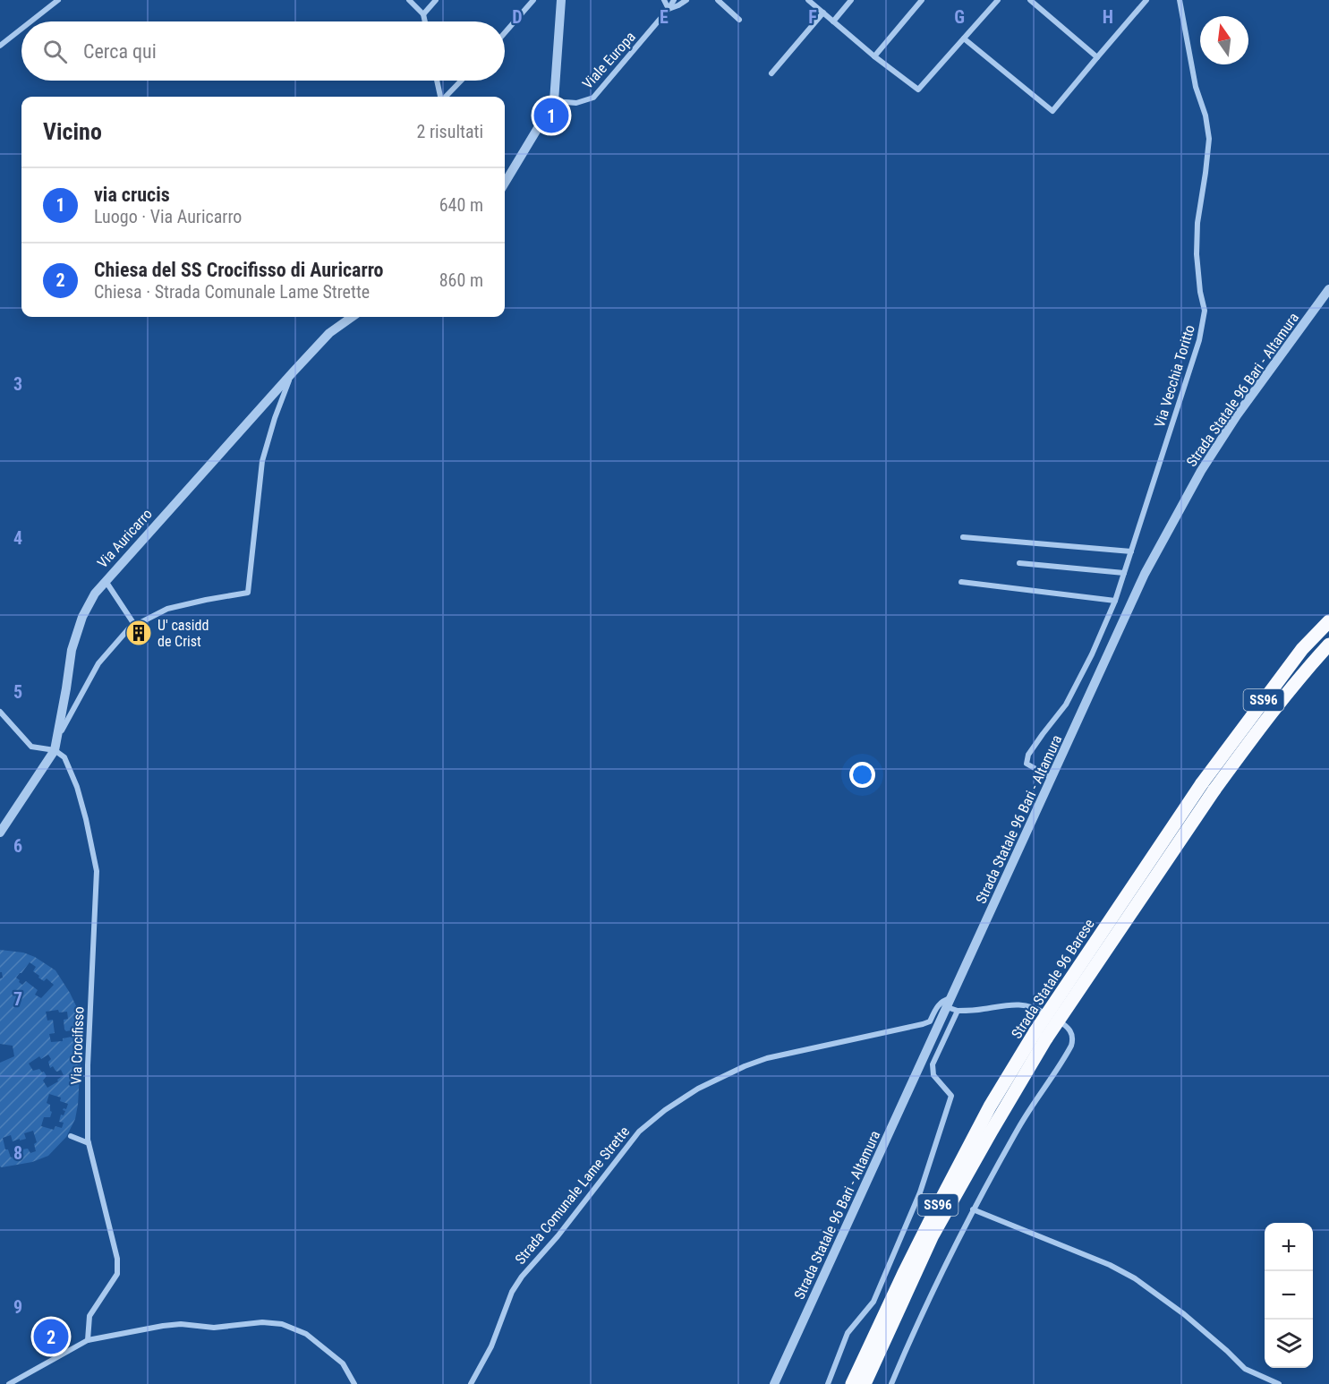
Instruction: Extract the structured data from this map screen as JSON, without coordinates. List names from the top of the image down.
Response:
{
  "streets": {
    "highway": ["SS96", "Strada Statale 96 Barese"],
    "street": [
      "Viale Europa",
      "Via Vecchia Toritto",
      "Strada Statale 96 Bari - Altamura",
      "Via Auricarro",
      "Via Crocifisso",
      "Strada Comunale Lame Strette"
    ]
  },
  "crossings": [
    ["Via Vecchia Toritto", "Strada Statale 96 Bari - Altamura"],
    ["Strada Statale 96 Bari - Altamura", "Strada Comunale Lame Strette"],
    ["Via Auricarro", "Via Crocifisso"]
  ],
  "places": {
    "building": ["U' casidd de Crist"]
  },
  "north": "top",
  "page": {
    "search": "Cerca qui",
    "pins": ["1", "2"],
    "heading": ["Vicino", "2 risultati"],
    "list": [
      {
        "mark": "1",
        "name": "via crucis",
        "note": "Luogo · Via Auricarro",
        "value": "640 m"
      },
      {
        "mark": "2",
        "name": "Chiesa del SS Crocifisso di Auricarro",
        "note": "Chiesa · Strada Comunale Lame Strette",
        "value": "860 m"
      }
    ],
    "map_buttons": ["+", "−"]
  },
  "grid": {
    "columns": [
      "D",
      "E",
      "F",
      "G",
      "H"
    ],
    "rows": [
      "3",
      "4",
      "5",
      "6",
      "7",
      "8",
      "9"
    ]
  }
}
